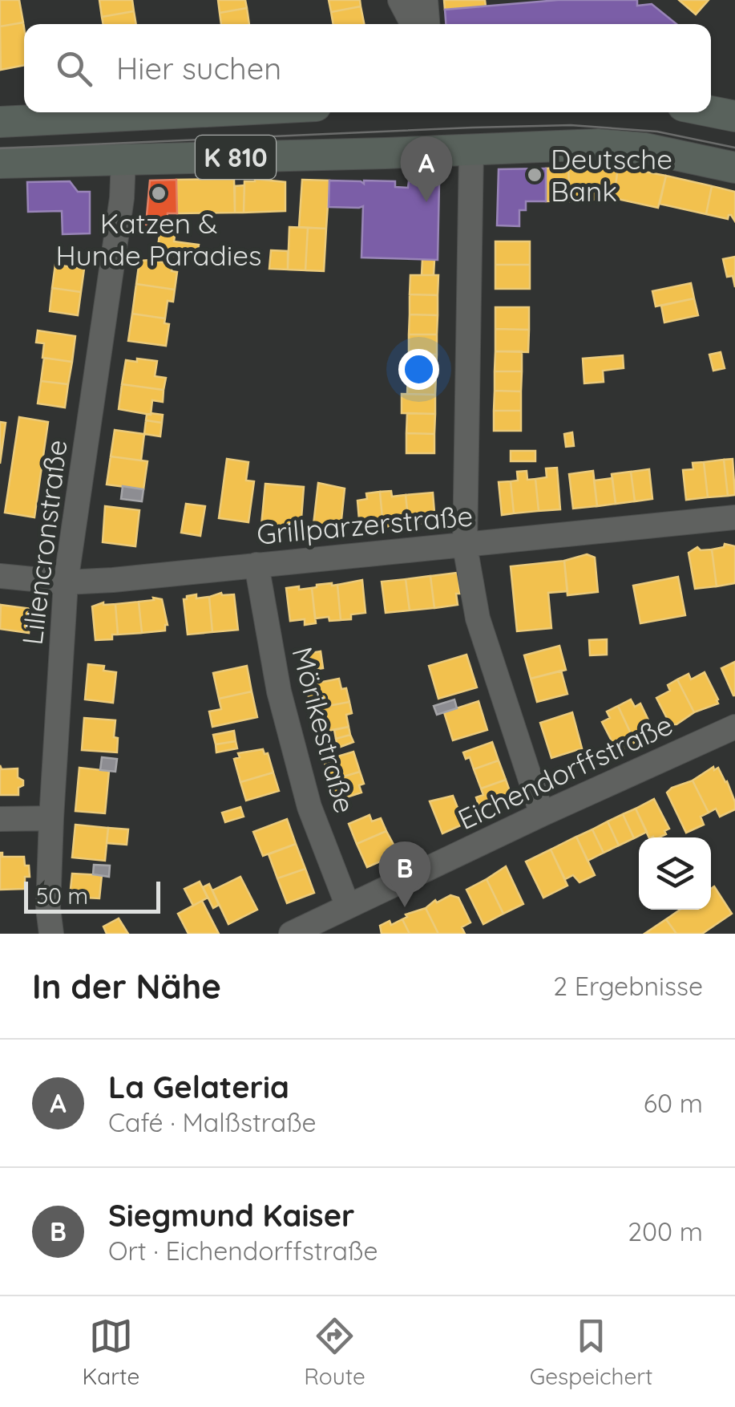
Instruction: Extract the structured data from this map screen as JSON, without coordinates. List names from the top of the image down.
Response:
{
  "streets": {
    "main road": ["K 810"],
    "street": [
      "Grillparzerstraße",
      "Liliencronstraße",
      "Mörikestraße",
      "Eichendorffstraße"
    ]
  },
  "crossings": [
    ["K 810", "Liliencronstraße"],
    ["Grillparzerstraße", "Liliencronstraße"],
    ["Grillparzerstraße", "Mörikestraße"],
    ["Mörikestraße", "Eichendorffstraße"]
  ],
  "places": ["Deutsche Bank", "Katzen & Hunde Paradies"],
  "scale_bar": "50 m",
  "page": {
    "search": "Hier suchen",
    "pins": ["A", "B"],
    "scale": "50 m",
    "heading": ["In der Nähe", "2 Ergebnisse"],
    "list": [
      {
        "mark": "A",
        "name": "La Gelateria",
        "note": "Café · Malßstraße",
        "value": "60 m"
      },
      {
        "mark": "B",
        "name": "Siegmund Kaiser",
        "note": "Ort · Eichendorffstraße",
        "value": "200 m"
      }
    ],
    "nav": ["Karte", "Route", "Gespeichert"]
  }
}
